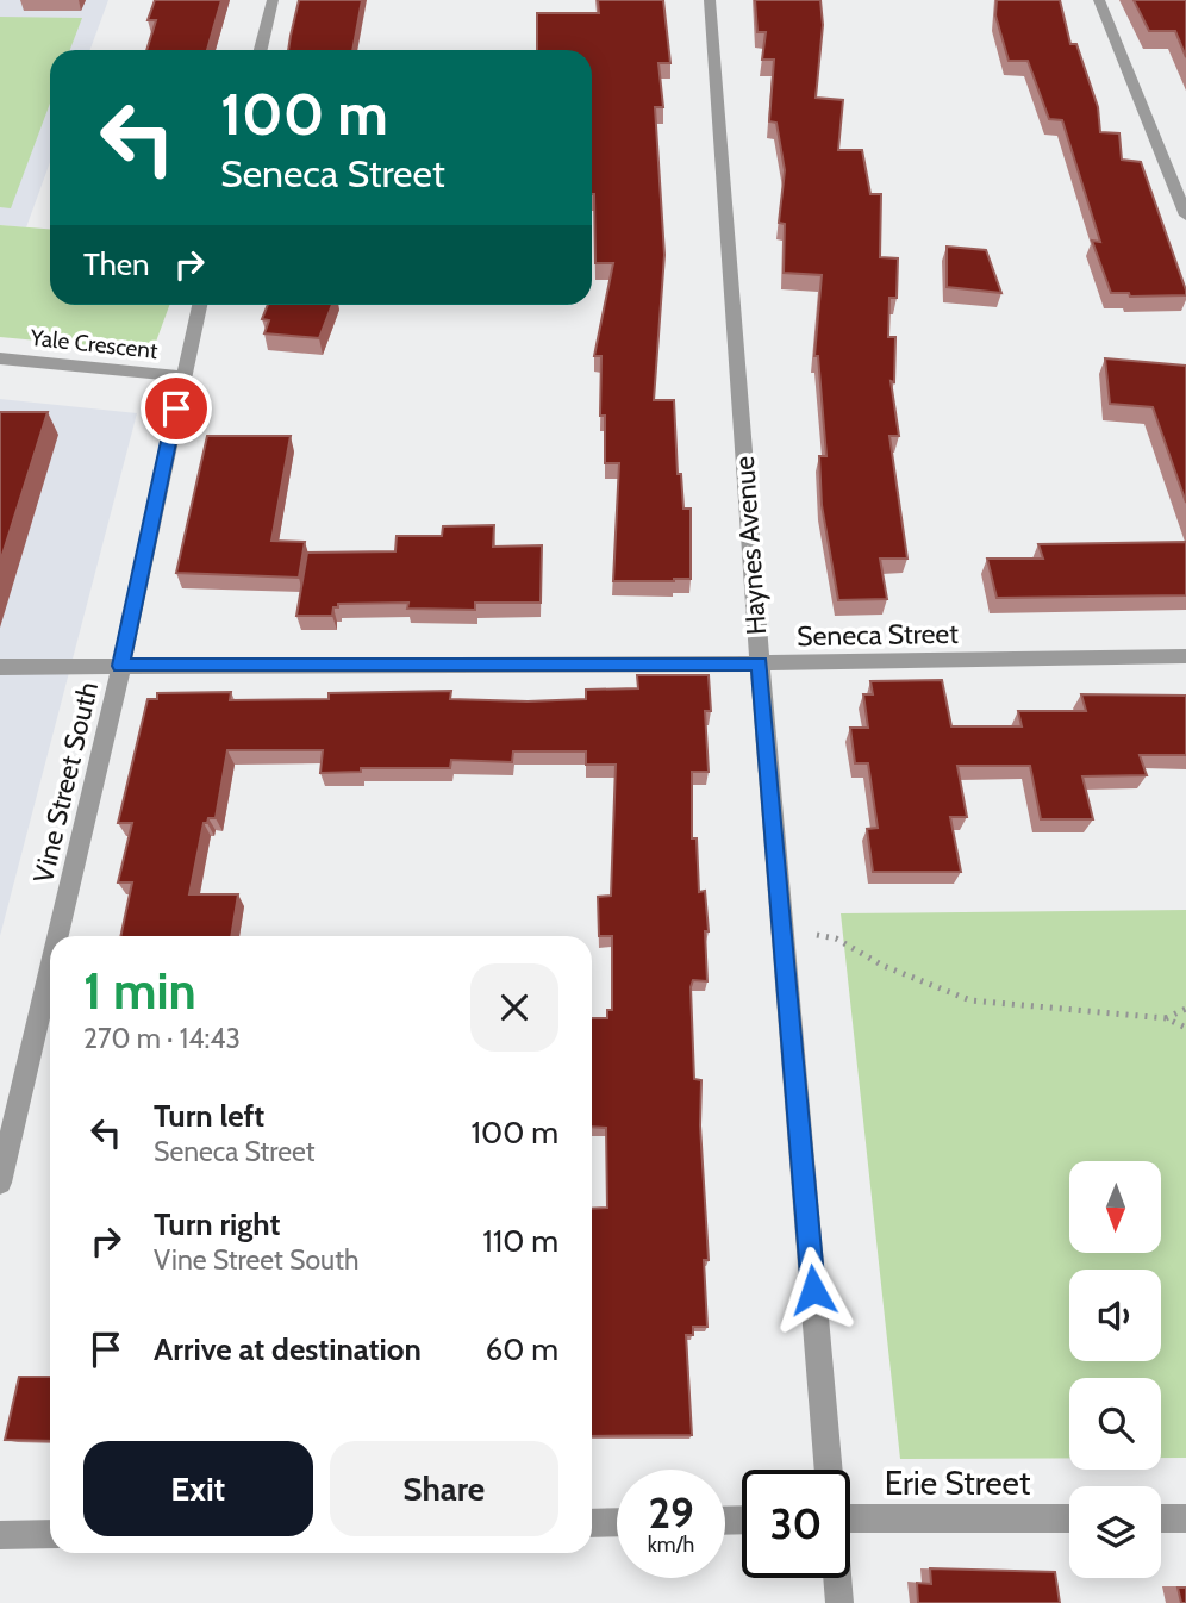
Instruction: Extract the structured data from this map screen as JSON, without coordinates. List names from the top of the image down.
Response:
{
  "streets": {
    "street": [
      "Yale Crescent",
      "Haynes Avenue",
      "Seneca Street",
      "Vine Street South",
      "Erie Street"
    ]
  },
  "crossings": [
    ["Yale Crescent", "Vine Street South"],
    ["Haynes Avenue", "Seneca Street"],
    ["Seneca Street", "Vine Street South"]
  ],
  "north": "bottom",
  "page": {
    "turn": ["100 m", "Seneca Street"],
    "then": "Then",
    "heading": ["1 min", "270 m · 14:43"],
    "list": [
      {
        "name": "Turn left",
        "note": "Seneca Street",
        "value": "100 m"
      },
      {
        "name": "Turn right",
        "note": "Vine Street South",
        "value": "110 m"
      },
      {
        "name": "Arrive at destination",
        "value": "60 m"
      }
    ],
    "buttons": ["Exit", "Share"],
    "speed": "29 km/h",
    "limit": "30"
  }
}
